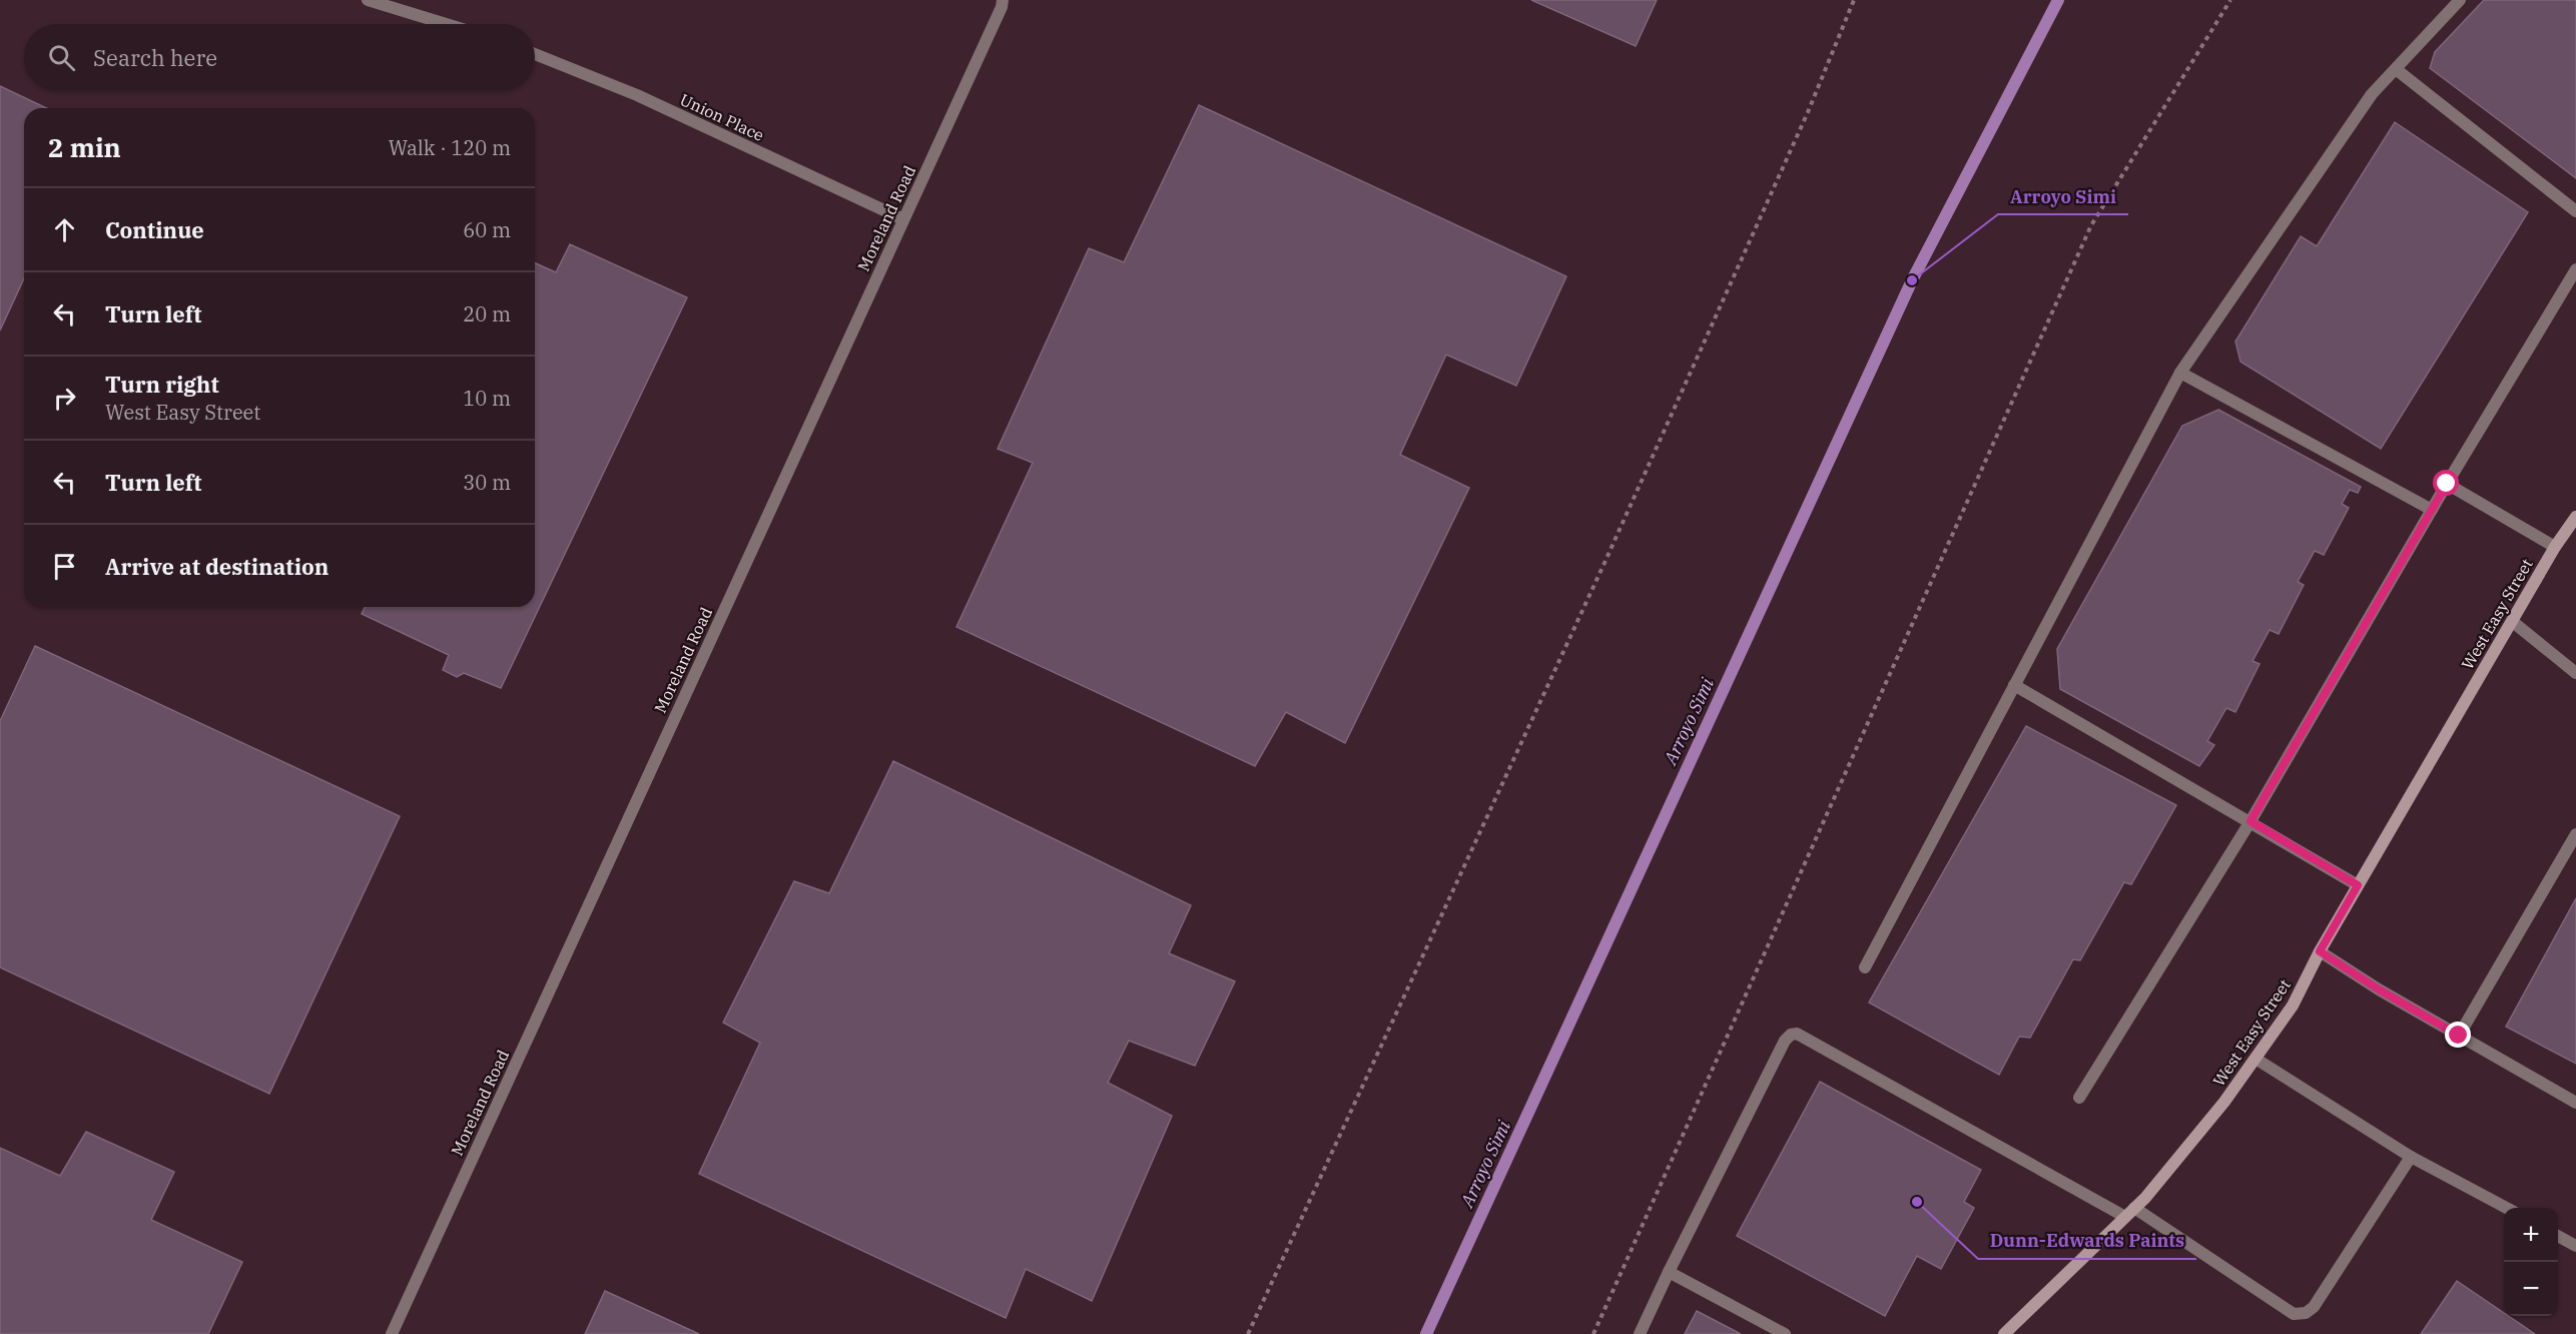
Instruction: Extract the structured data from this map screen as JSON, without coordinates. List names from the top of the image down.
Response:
{
  "streets": {
    "street": ["Union Place", "Moreland Road", "West Easy Street"]
  },
  "crossings": [
    ["Union Place", "Moreland Road"]
  ],
  "water": ["Arroyo Simi"],
  "places": ["Arroyo Simi", "Dunn-Edwards Paints"],
  "page": {
    "search": "Search here",
    "heading": ["2 min", "Walk · 120 m"],
    "list": [
      ["Continue", "60 m"],
      ["Turn left", "20 m"],
      ["Turn right", "West Easy Street", "10 m"],
      ["Turn left", "30 m"],
      "Arrive at destination"
    ],
    "map_buttons": ["+", "−"]
  }
}
